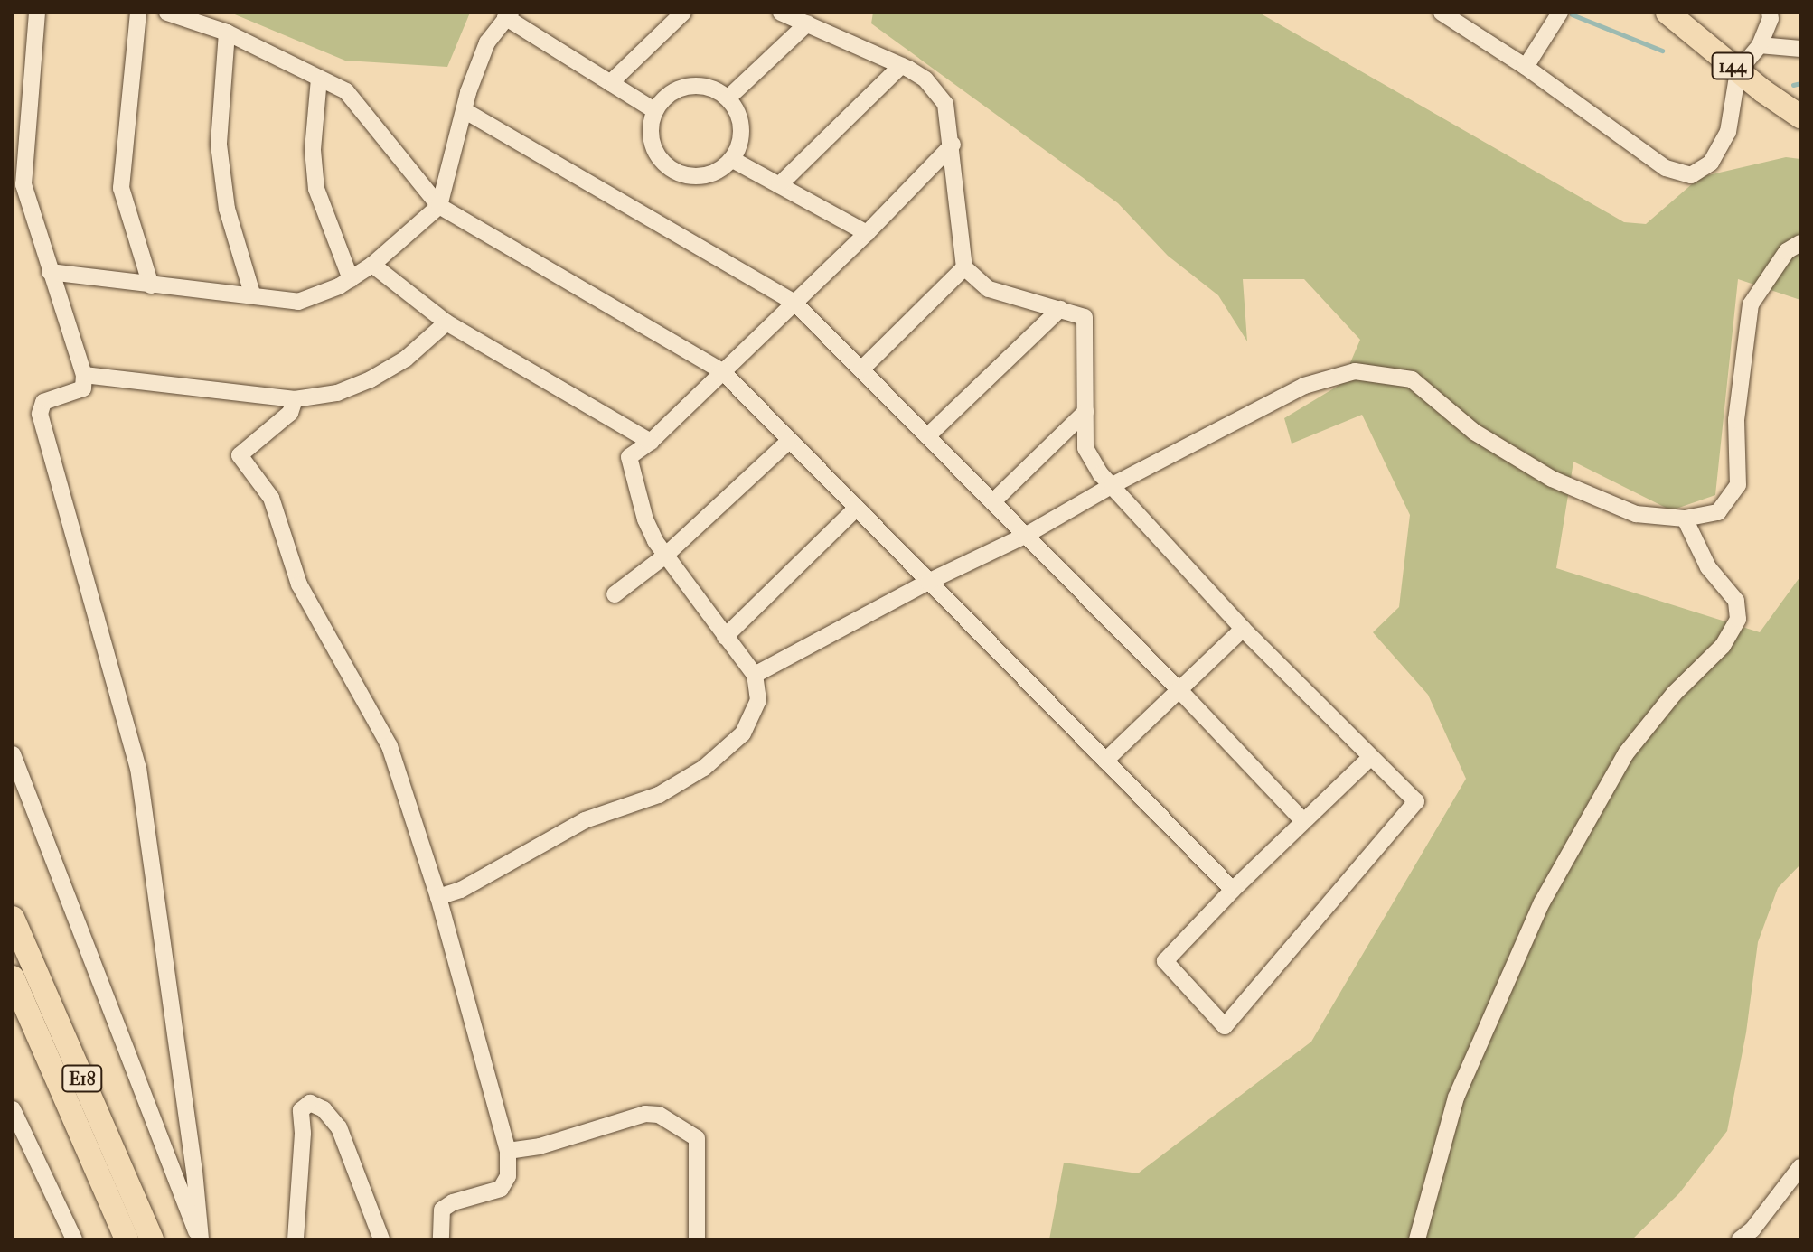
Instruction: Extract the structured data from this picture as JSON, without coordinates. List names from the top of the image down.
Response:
{
  "streets": {
    "highway": ["144", "E18"]
  }
}
